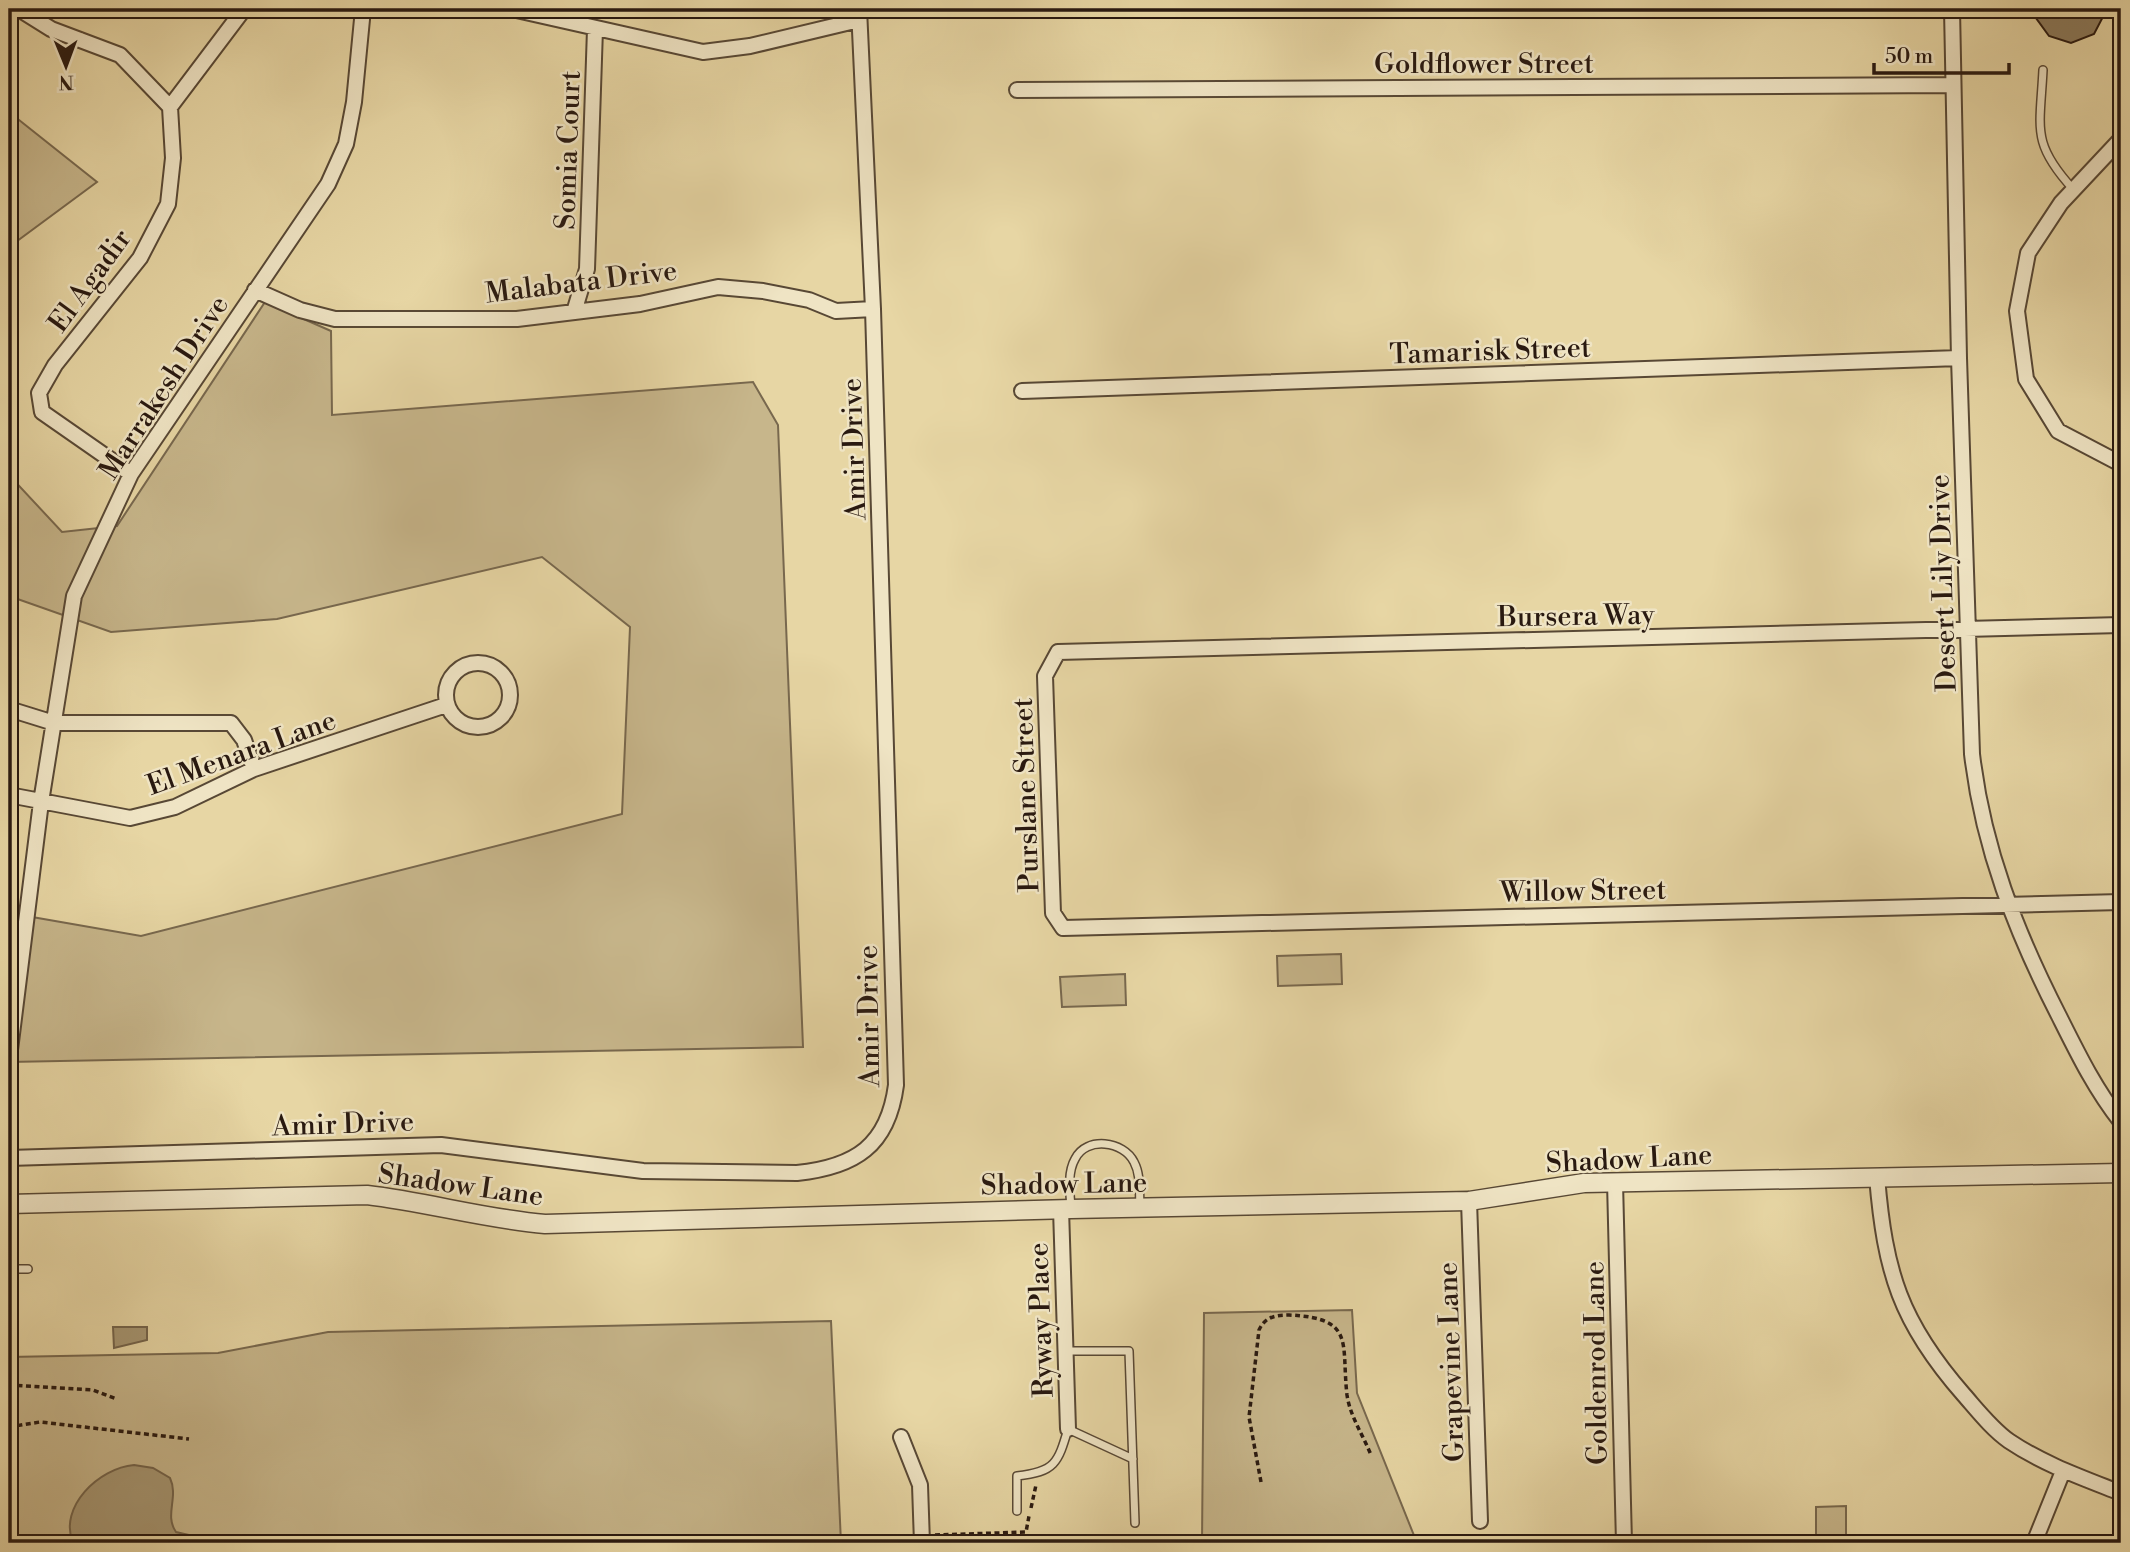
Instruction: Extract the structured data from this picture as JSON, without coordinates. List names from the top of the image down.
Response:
{
  "streets": {
    "street": [
      "Goldflower Street",
      "Somia Court",
      "El Agadir",
      "Malabata Drive",
      "Tamarisk Street",
      "Marrakesh Drive",
      "Amir Drive",
      "Desert Lily Drive",
      "Bursera Way",
      "El Menara Lane",
      "Purslane Street",
      "Willow Street",
      "Shadow Lane",
      "Ryway Place",
      "Grapevine Lane",
      "Goldenrod Lane"
    ]
  },
  "crossings": [
    ["Goldflower Street", "Desert Lily Drive"],
    ["Somia Court", "Malabata Drive"],
    ["El Agadir", "Marrakesh Drive"],
    ["Malabata Drive", "Marrakesh Drive"],
    ["Malabata Drive", "Amir Drive"],
    ["Tamarisk Street", "Desert Lily Drive"],
    ["Marrakesh Drive", "El Menara Lane"],
    ["Desert Lily Drive", "Bursera Way"],
    ["Desert Lily Drive", "Willow Street"],
    ["Bursera Way", "Purslane Street"],
    ["Purslane Street", "Willow Street"],
    ["Shadow Lane", "Ryway Place"],
    ["Shadow Lane", "Grapevine Lane"],
    ["Shadow Lane", "Goldenrod Lane"]
  ],
  "scale_bar": "50 m",
  "north": "bottom"
}
